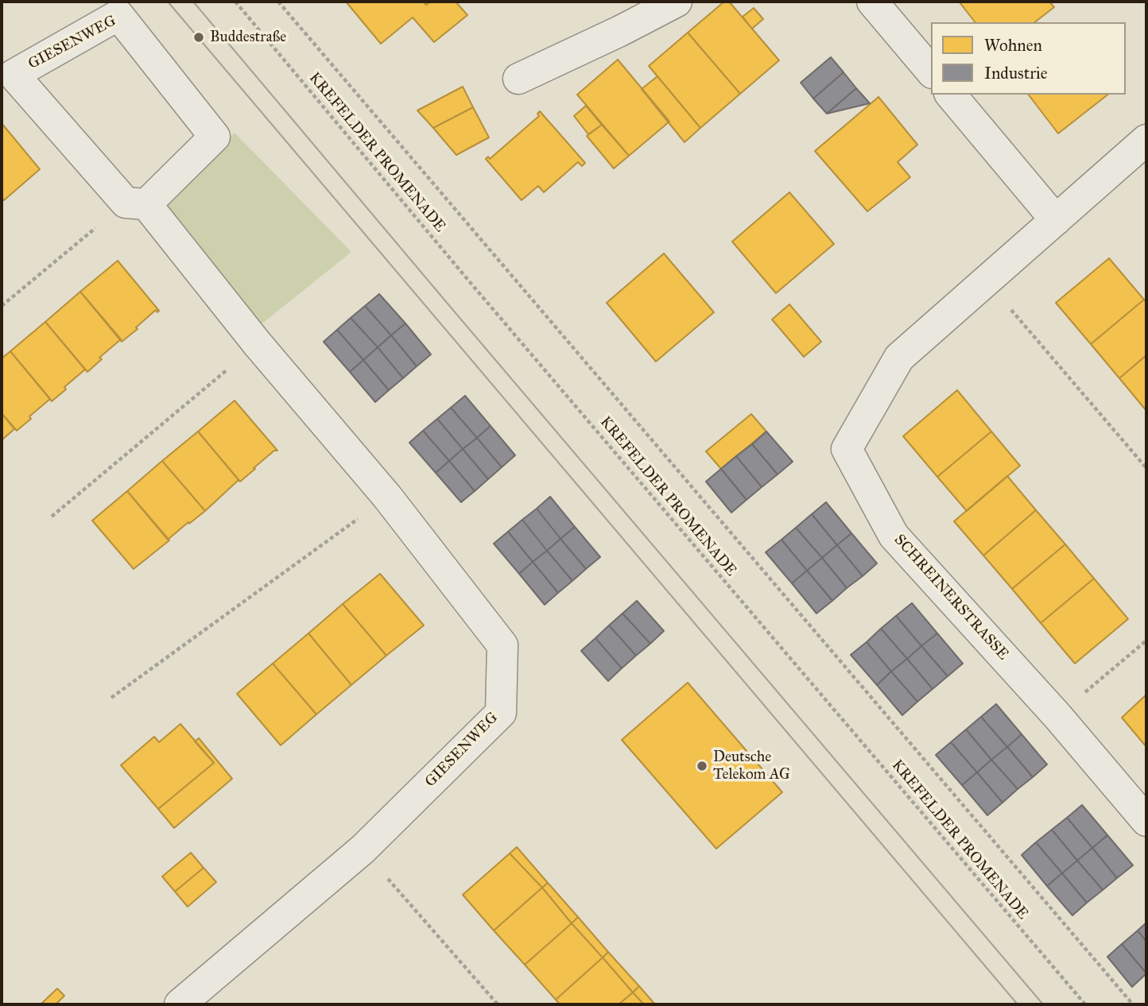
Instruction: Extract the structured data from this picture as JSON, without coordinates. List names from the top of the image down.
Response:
{
  "streets": {
    "street": ["GIESENWEG", "SCHREINERSTRASSE"],
    "path": ["KREFELDER PROMENADE"]
  },
  "places": ["Buddestraße", "Deutsche Telekom AG"],
  "legend": ["Wohnen", "Industrie"]
}
